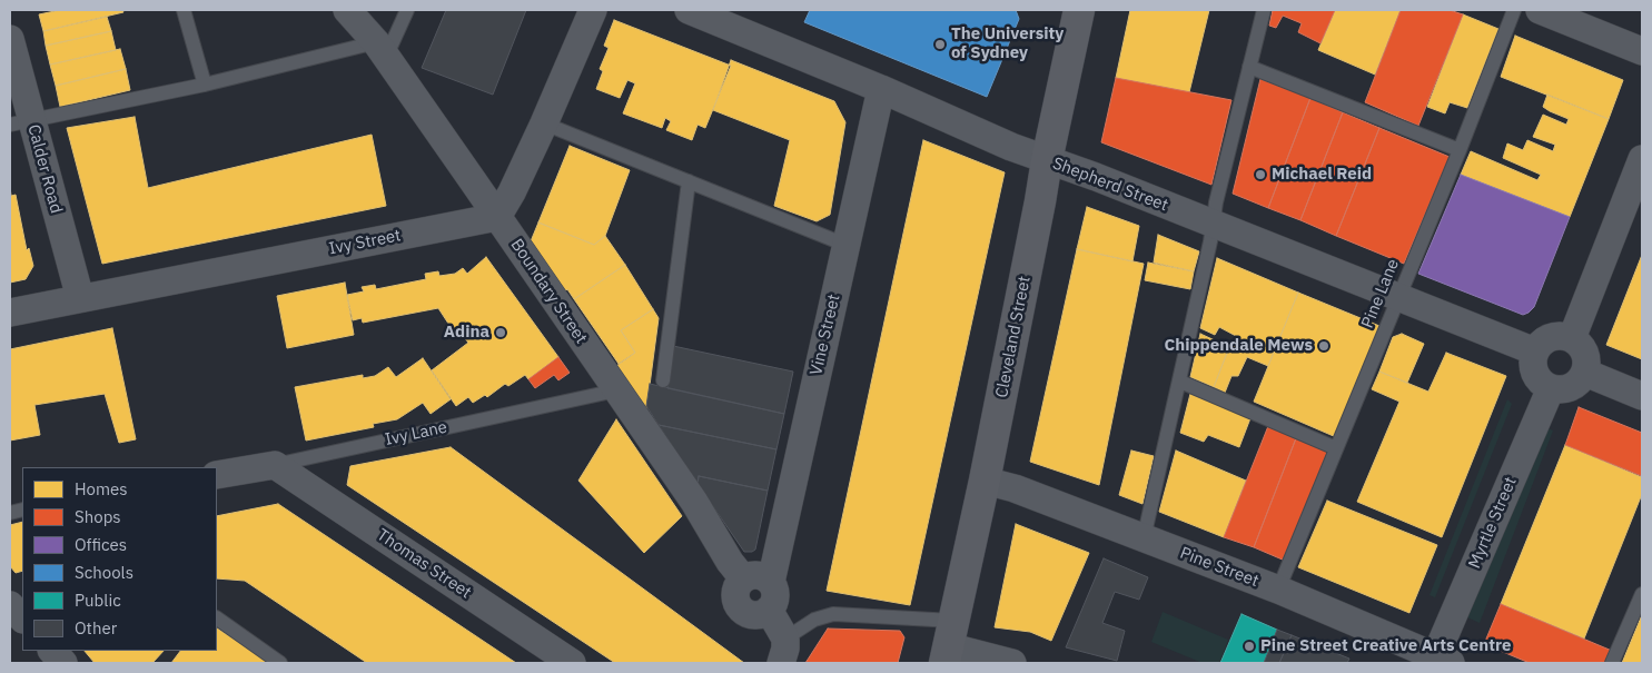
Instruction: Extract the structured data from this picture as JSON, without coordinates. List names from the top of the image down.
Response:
{
  "streets": {
    "main road": ["Cleveland Street"],
    "street": [
      "Calder Road",
      "Shepherd Street",
      "Ivy Street",
      "Boundary Street",
      "Vine Street",
      "Ivy Lane",
      "Myrtle Street",
      "Thomas Street",
      "Pine Street"
    ],
    "lane": ["Pine Lane"]
  },
  "crossings": [
    ["Calder Road", "Ivy Street"],
    ["Shepherd Street", "Pine Lane"],
    ["Shepherd Street", "Vine Street"],
    ["Shepherd Street", "Cleveland Street"],
    ["Shepherd Street", "Myrtle Street"],
    ["Ivy Street", "Boundary Street"],
    ["Boundary Street", "Vine Street"],
    ["Boundary Street", "Ivy Lane"],
    ["Pine Lane", "Pine Street"],
    ["Cleveland Street", "Pine Street"],
    ["Ivy Lane", "Thomas Street"],
    ["Myrtle Street", "Pine Street"]
  ],
  "places": [
    "The University of Sydney",
    "Michael Reid",
    "Adina",
    "Chippendale Mews",
    "Pine Street Creative Arts Centre"
  ],
  "legend": [
    "Homes",
    "Shops",
    "Offices",
    "Schools",
    "Public",
    "Other"
  ]
}
